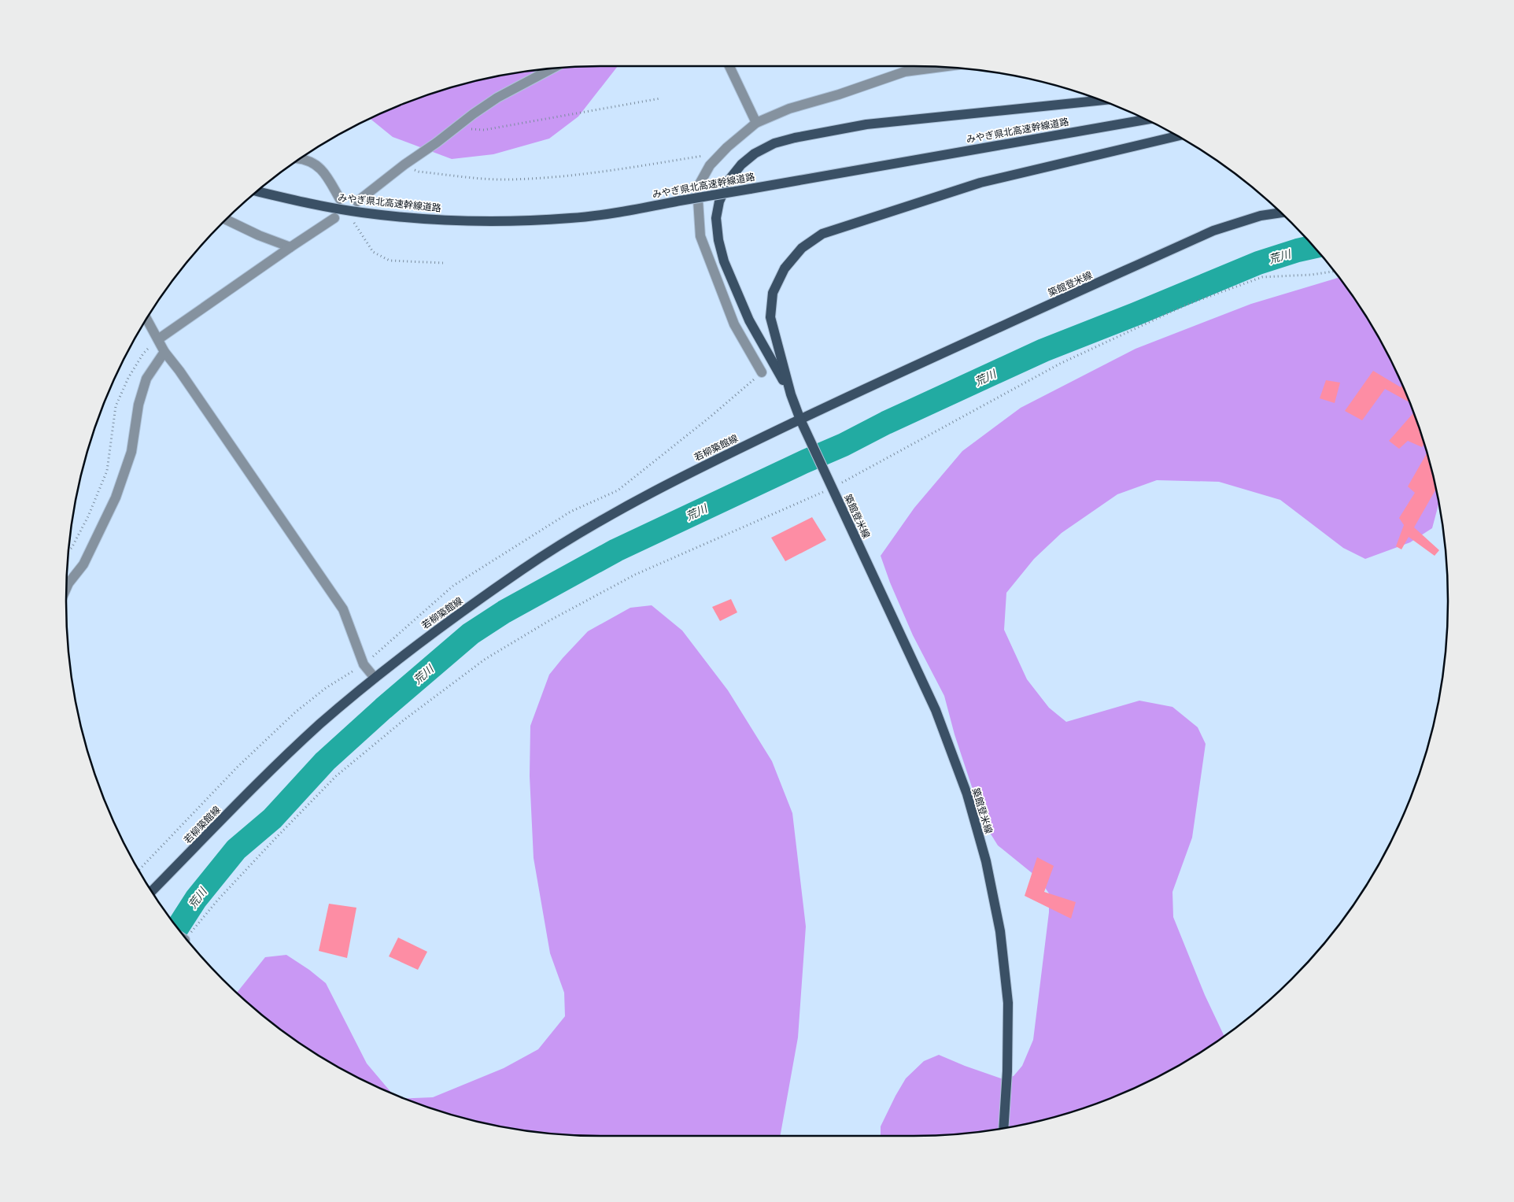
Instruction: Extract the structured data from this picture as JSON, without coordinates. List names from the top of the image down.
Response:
{
  "streets": {
    "main road": ["みやぎ県北高速幹線道路", "築館登米線", "若柳築館線"]
  },
  "crossings": [
    ["築館登米線", "若柳築館線"]
  ],
  "water": ["荒川"]
}
